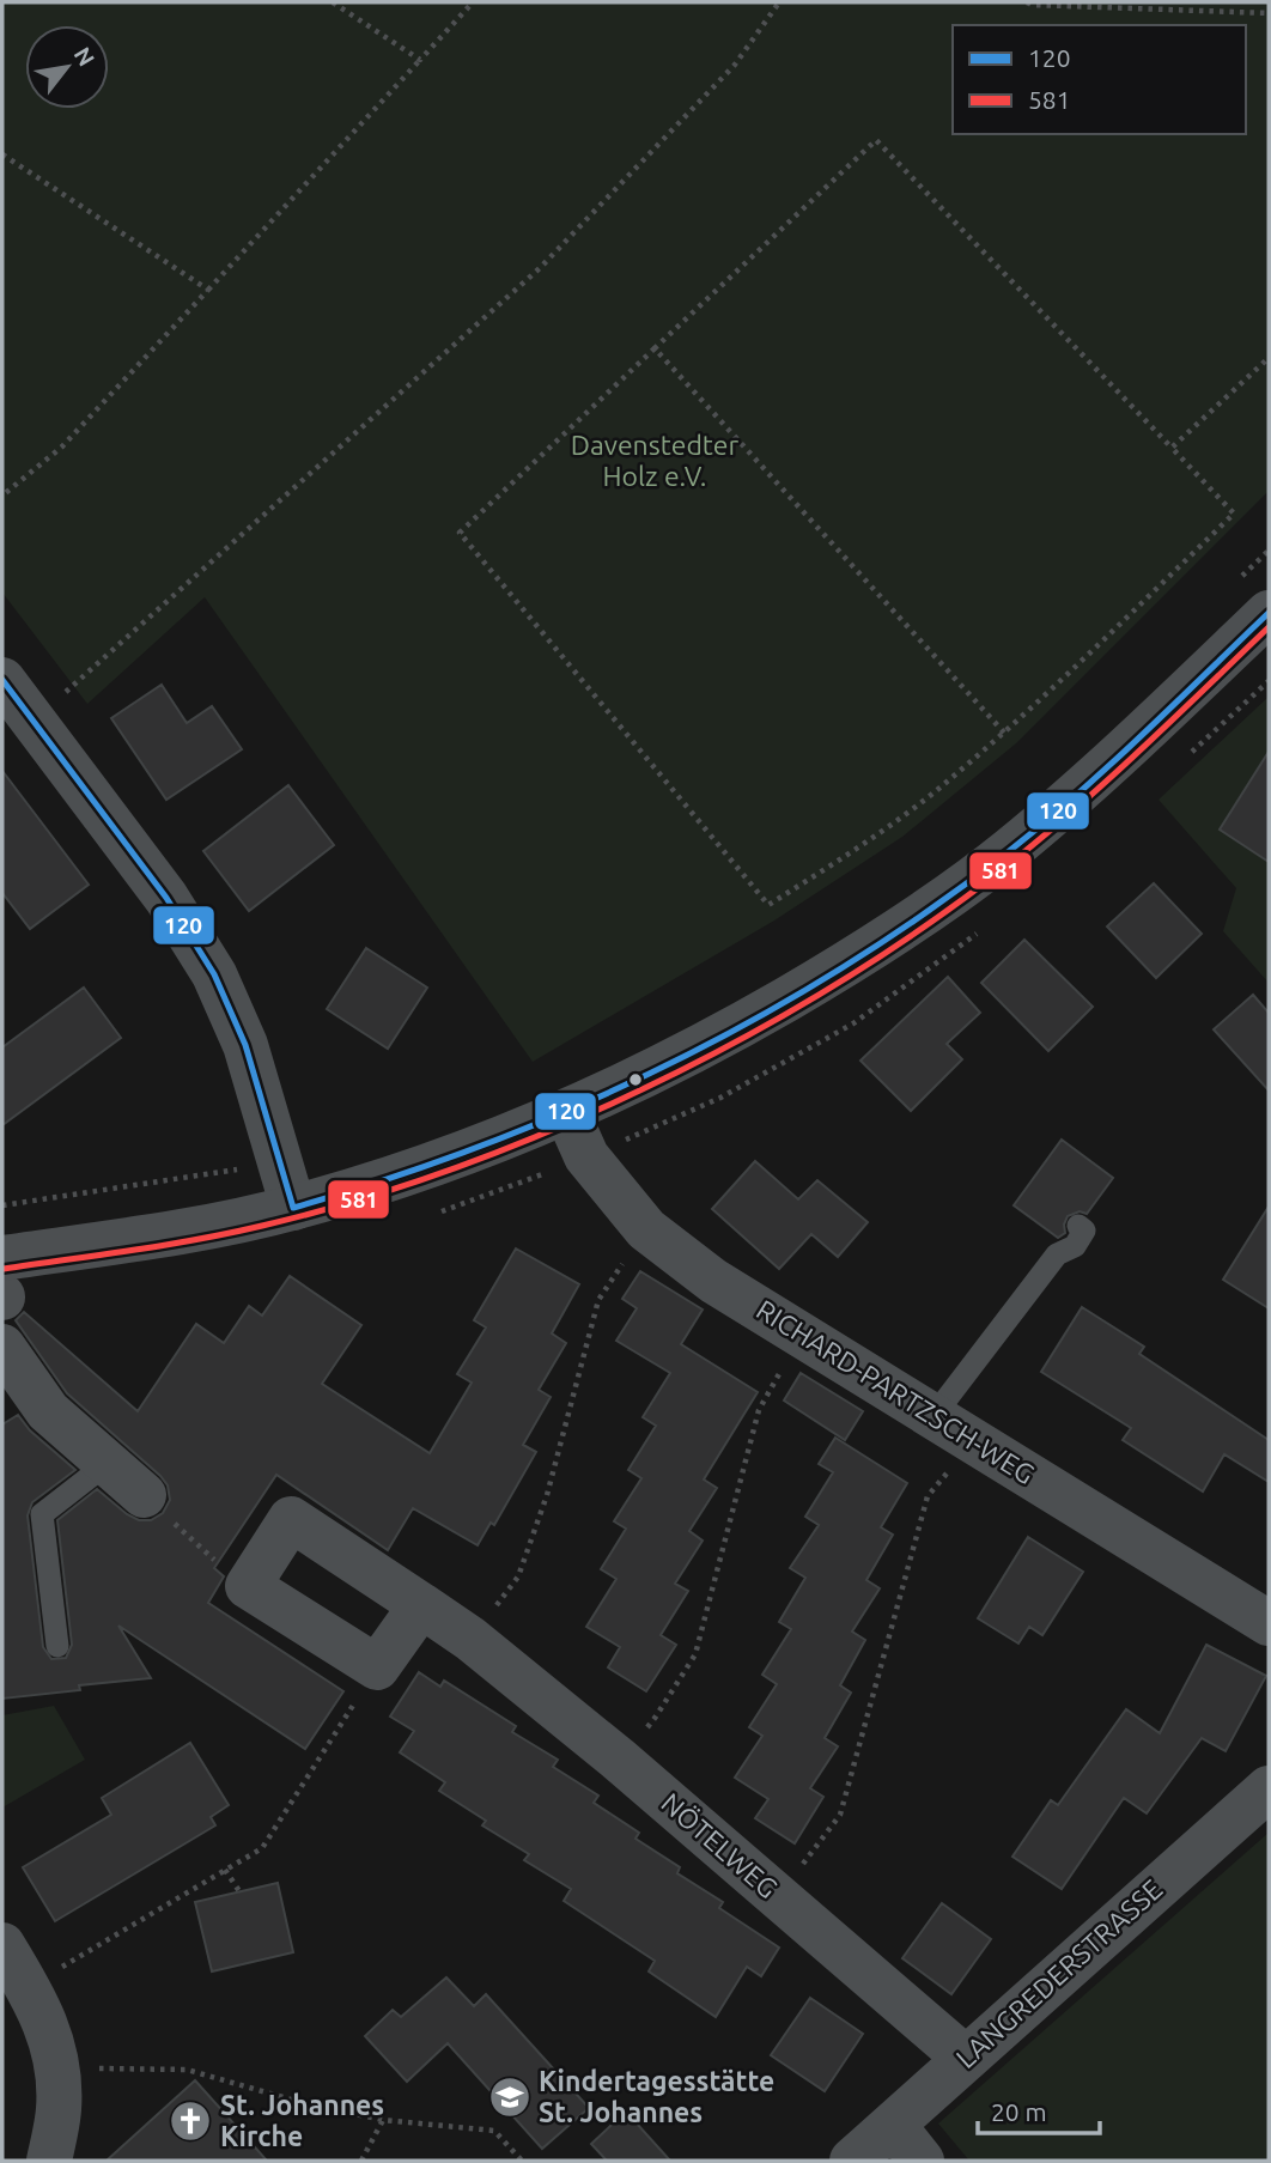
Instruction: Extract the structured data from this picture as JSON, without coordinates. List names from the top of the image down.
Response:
{
  "streets": {
    "street": ["RICHARD-PARTZSCH-WEG", "NÖTELWEG", "LANGREDERSTRASSE"]
  },
  "crossings": [
    ["NÖTELWEG", "LANGREDERSTRASSE"]
  ],
  "parks": ["Davenstedter Holz e.V."],
  "places": {
    "school or university": ["Kindertagesstätte St. Johannes"],
    "church": ["St. Johannes Kirche"]
  },
  "lines": ["transit line 120", "transit line 581"],
  "legend": ["120", "581"],
  "scale_bar": "20 m",
  "north": "top right"
}
